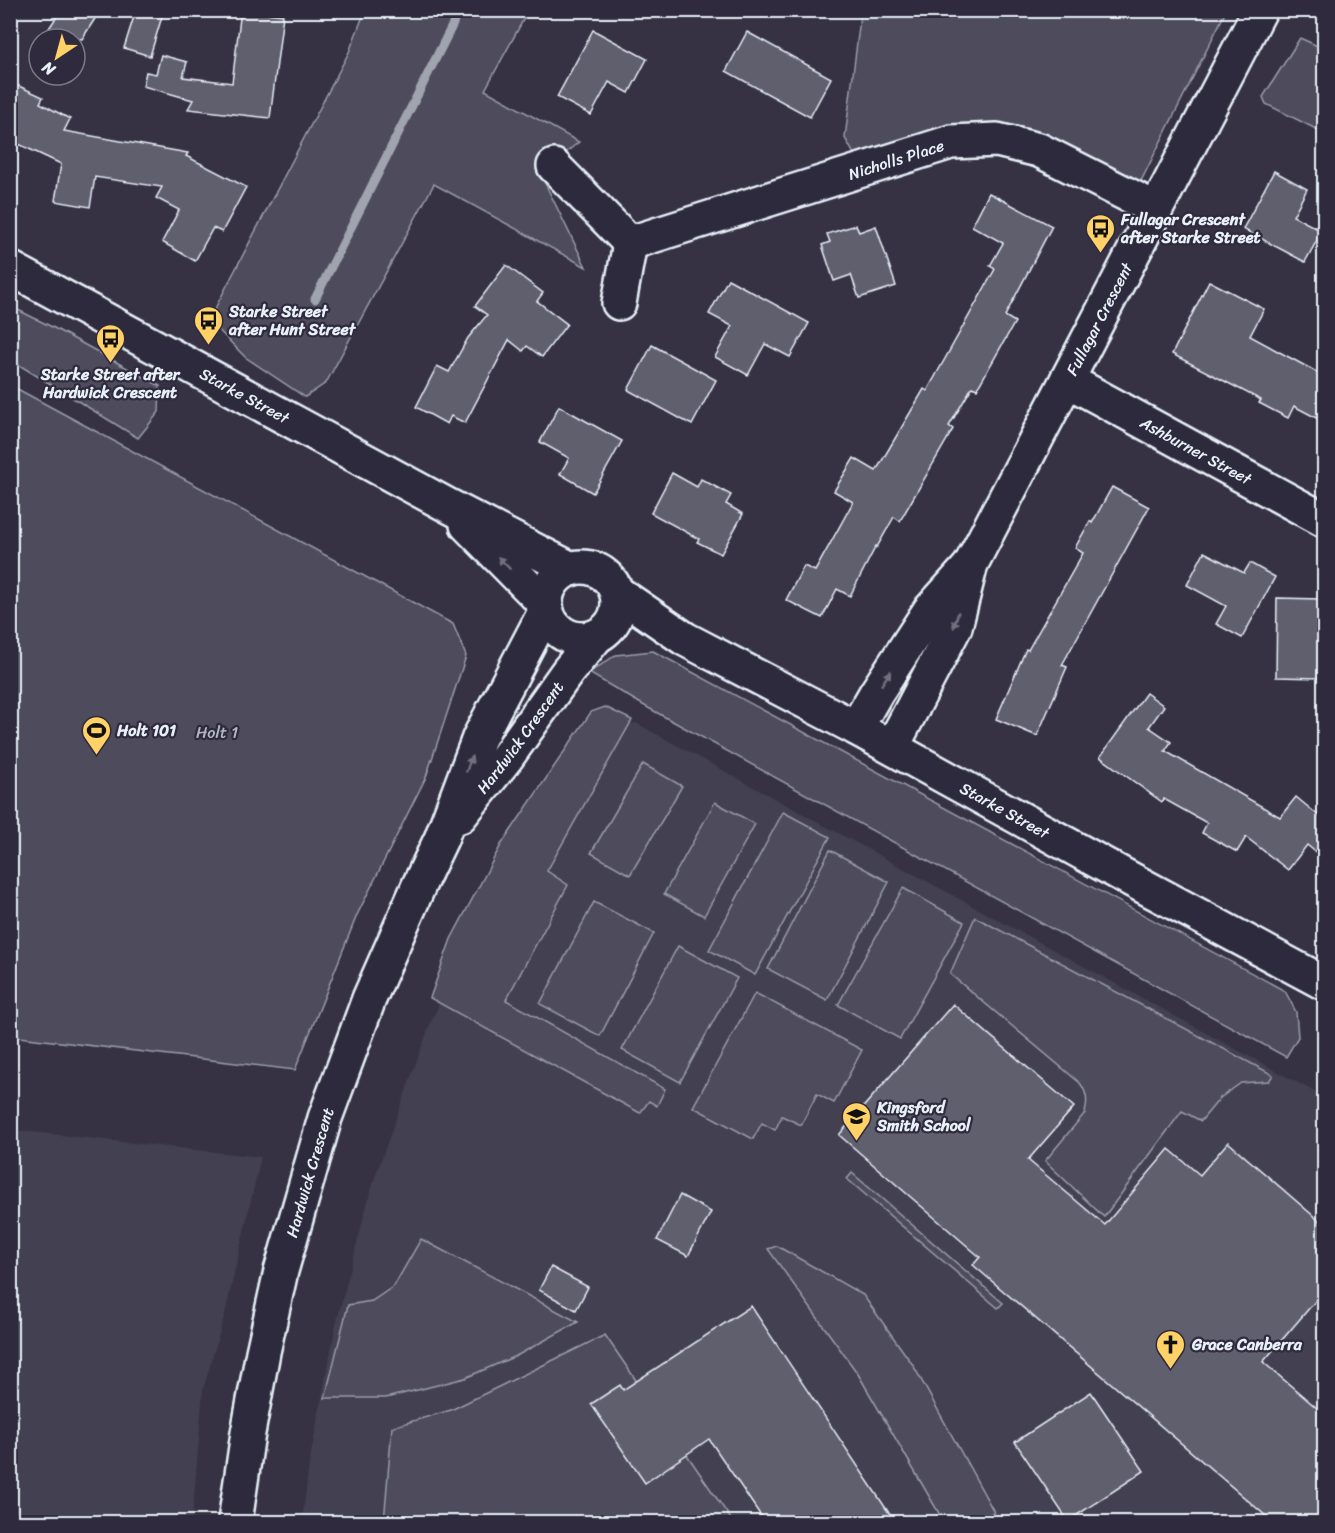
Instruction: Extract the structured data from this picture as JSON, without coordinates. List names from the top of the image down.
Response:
{
  "streets": {
    "street": [
      "Nicholls Place",
      "Fullagar Crescent",
      "Starke Street",
      "Ashburner Street",
      "Hardwick Crescent"
    ]
  },
  "crossings": [
    ["Nicholls Place", "Fullagar Crescent"],
    ["Fullagar Crescent", "Starke Street"],
    ["Fullagar Crescent", "Ashburner Street"],
    ["Starke Street", "Hardwick Crescent"]
  ],
  "parks": ["Holt 1"],
  "places": {
    "bus stop": ["Fullagar Crescent after Starke Street", "Starke Street after Hunt Street", "Starke Street after Hardwick Crescent"],
    "sports": ["Holt 101"],
    "school or university": ["Kingsford Smith School"],
    "church": ["Grace Canberra"]
  },
  "north": "bottom left"
}
